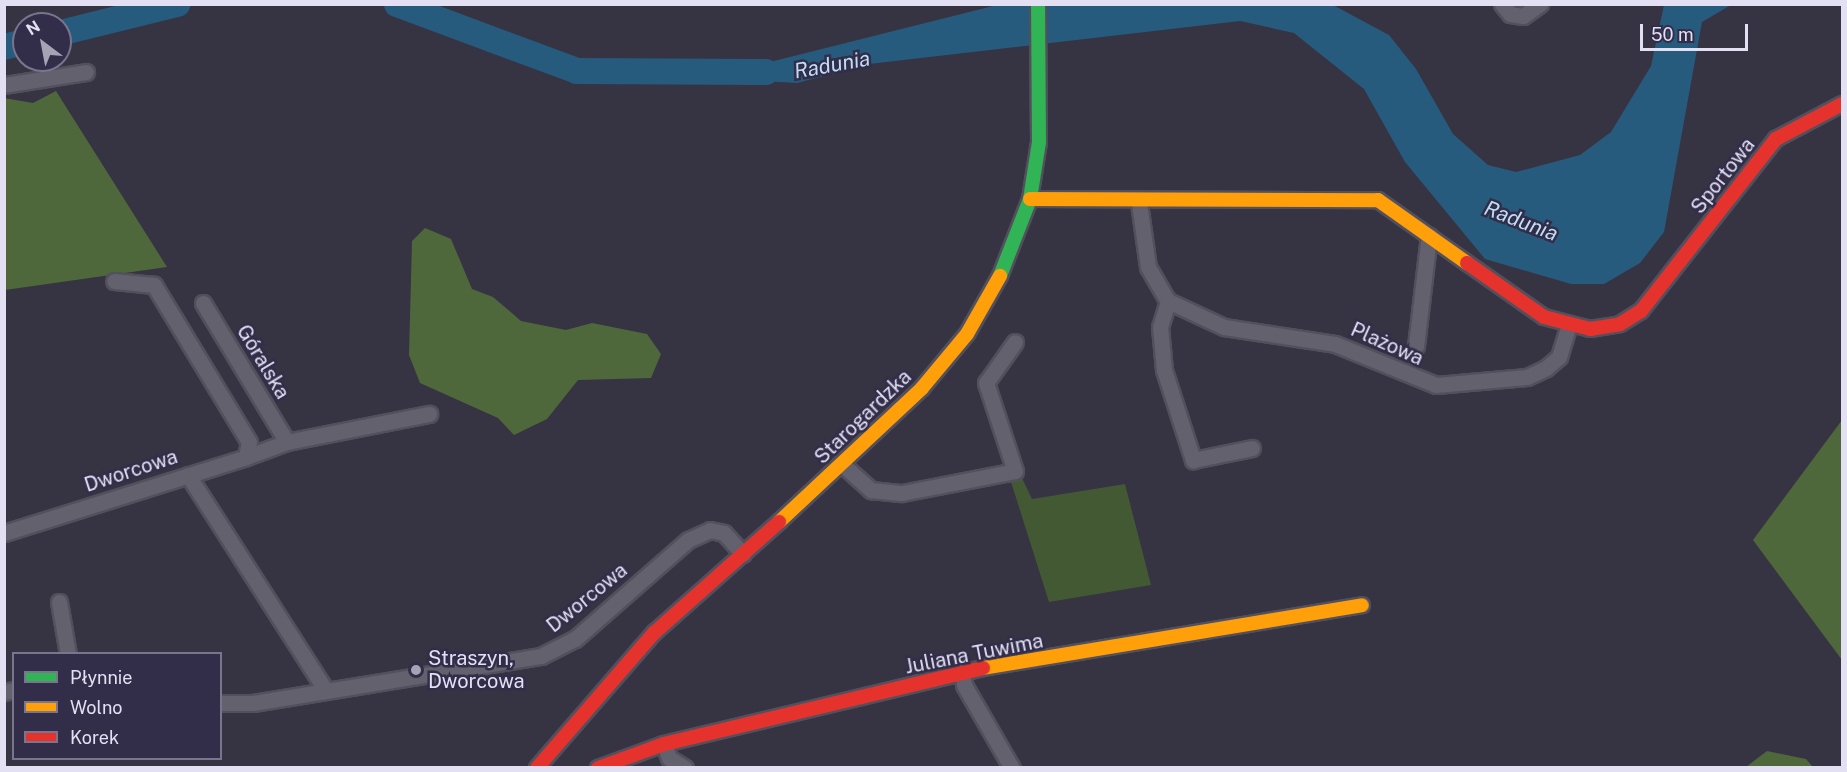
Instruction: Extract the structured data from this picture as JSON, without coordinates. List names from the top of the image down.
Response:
{
  "streets": {
    "street": [
      "Sportowa",
      "Plażowa",
      "Góralska",
      "Starogardzka",
      "Dworcowa",
      "Juliana Tuwima"
    ]
  },
  "crossings": [
    ["Sportowa", "Plażowa"],
    ["Starogardzka", "Dworcowa"]
  ],
  "water": ["Radunia"],
  "places": ["Straszyn, Dworcowa"],
  "legend": ["Płynnie", "Wolno", "Korek"],
  "scale_bar": "50 m",
  "north": "top left"
}
